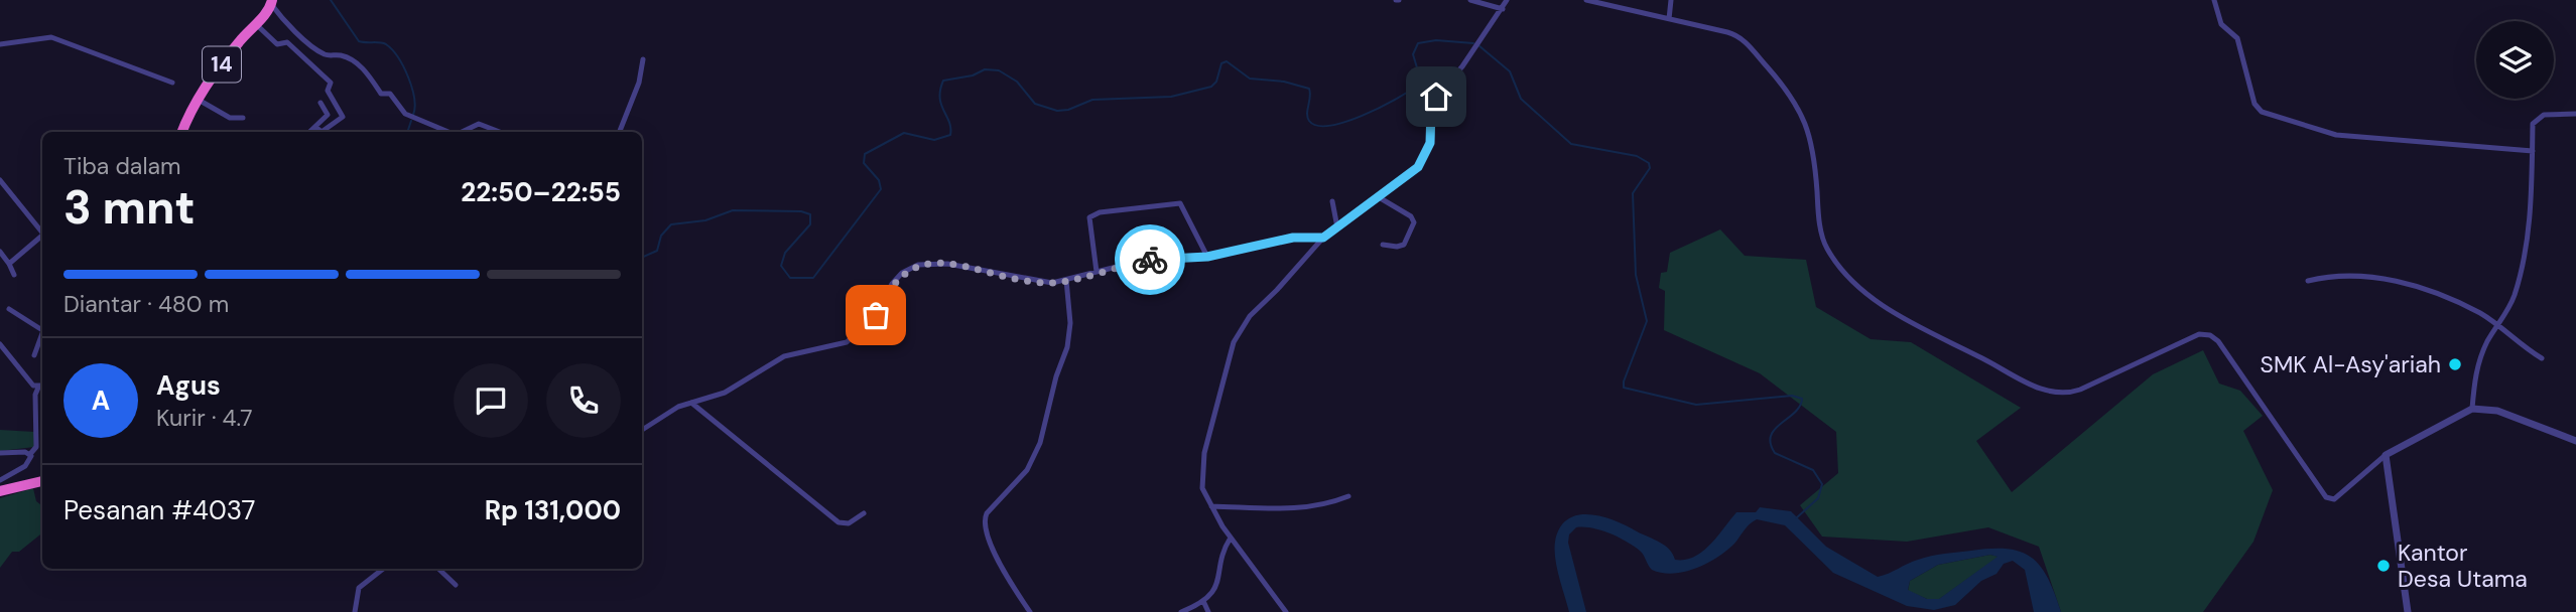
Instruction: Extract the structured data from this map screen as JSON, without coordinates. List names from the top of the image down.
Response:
{
  "streets": {
    "highway": ["14"]
  },
  "places": ["SMK Al-Asy'ariah", "Kantor Desa Utama"],
  "page": {
    "heading": ["3 mnt", "Tiba dalam", "22:50–22:55"],
    "panel": [
      "Agus",
      "Kurir · 4.7",
      "Pesanan #4037",
      "Rp 131,000"
    ],
    "bar": "Diantar · 480 m",
    "round": "A"
  }
}
